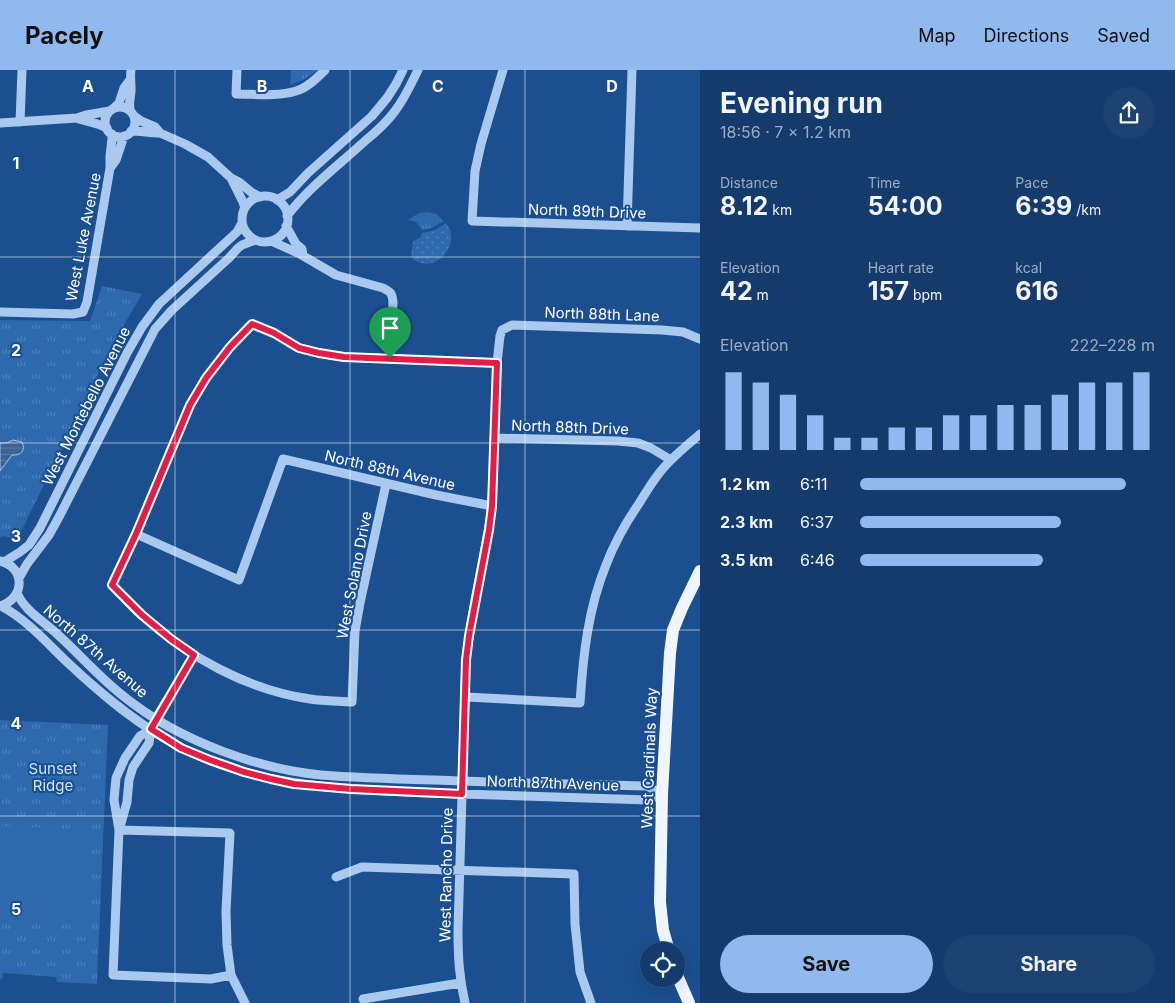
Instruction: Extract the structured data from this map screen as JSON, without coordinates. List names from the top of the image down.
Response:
{
  "streets": {
    "main road": ["West Cardinals Way"],
    "street": [
      "North 89th Drive",
      "West Luke Avenue",
      "North 88th Lane",
      "West Montebello Avenue",
      "North 88th Drive",
      "North 88th Avenue",
      "West Solano Drive",
      "North 87th Avenue",
      "West Rancho Drive"
    ]
  },
  "crossings": [
    ["North 88th Lane", "West Rancho Drive"],
    ["North 88th Drive", "West Rancho Drive"],
    ["North 88th Avenue", "West Solano Drive"],
    ["North 88th Avenue", "West Rancho Drive"],
    ["North 87th Avenue", "West Cardinals Way"],
    ["North 87th Avenue", "West Rancho Drive"]
  ],
  "parks": ["Sunset Ridge"],
  "page": {
    "header": "Pacely",
    "nav": ["Map", "Directions", "Saved"],
    "heading": ["Evening run", "18:56 · 7 × 1.2 km"],
    "stats": [
      ["Distance", "8.12 km"],
      ["Time", "54:00"],
      ["Pace", "6:39 /km"],
      ["Elevation", "42 m"],
      ["Heart rate", "157 bpm"],
      ["kcal", "616"]
    ],
    "chart": ["Elevation", "222–228 m"],
    "list": [
      {
        "name": "1.2 km",
        "note": "6:11"
      },
      {
        "name": "2.3 km",
        "note": "6:37"
      },
      {
        "name": "3.5 km",
        "note": "6:46"
      }
    ],
    "buttons": ["Save", "Share"]
  },
  "grid": {
    "columns": [
      "A",
      "B",
      "C",
      "D"
    ],
    "rows": [
      "1",
      "2",
      "3",
      "4",
      "5"
    ]
  }
}
